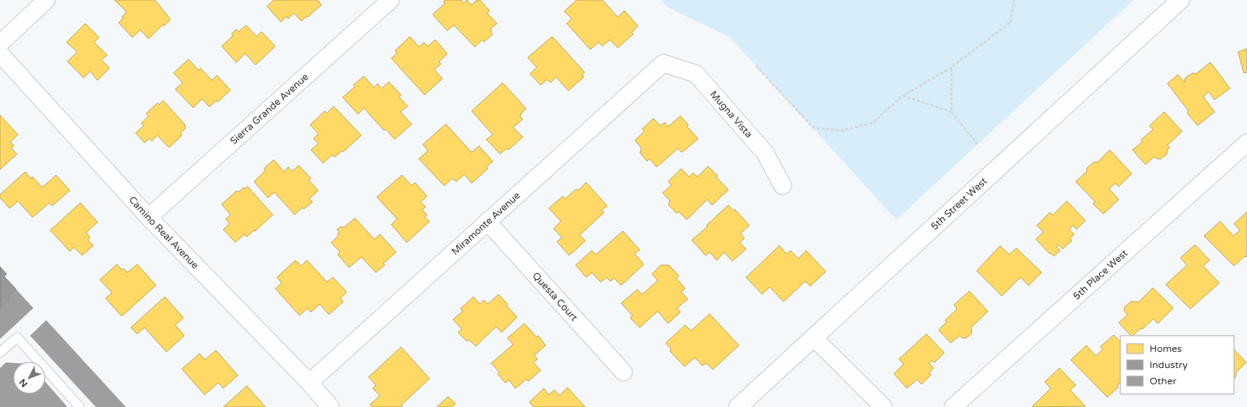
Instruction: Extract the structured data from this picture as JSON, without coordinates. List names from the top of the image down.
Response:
{
  "streets": {
    "street": [
      "Sierra Grande Avenue",
      "Mugna Vista",
      "5th Street West",
      "Miramonte Avenue",
      "Camino Real Avenue",
      "5th Place West",
      "Questa Court"
    ]
  },
  "crossings": [
    ["Sierra Grande Avenue", "Camino Real Avenue"],
    ["Mugna Vista", "Miramonte Avenue"],
    ["Miramonte Avenue", "Camino Real Avenue"],
    ["Miramonte Avenue", "Questa Court"]
  ],
  "legend": ["Homes", "Industry", "Other"],
  "north": "bottom left"
}
